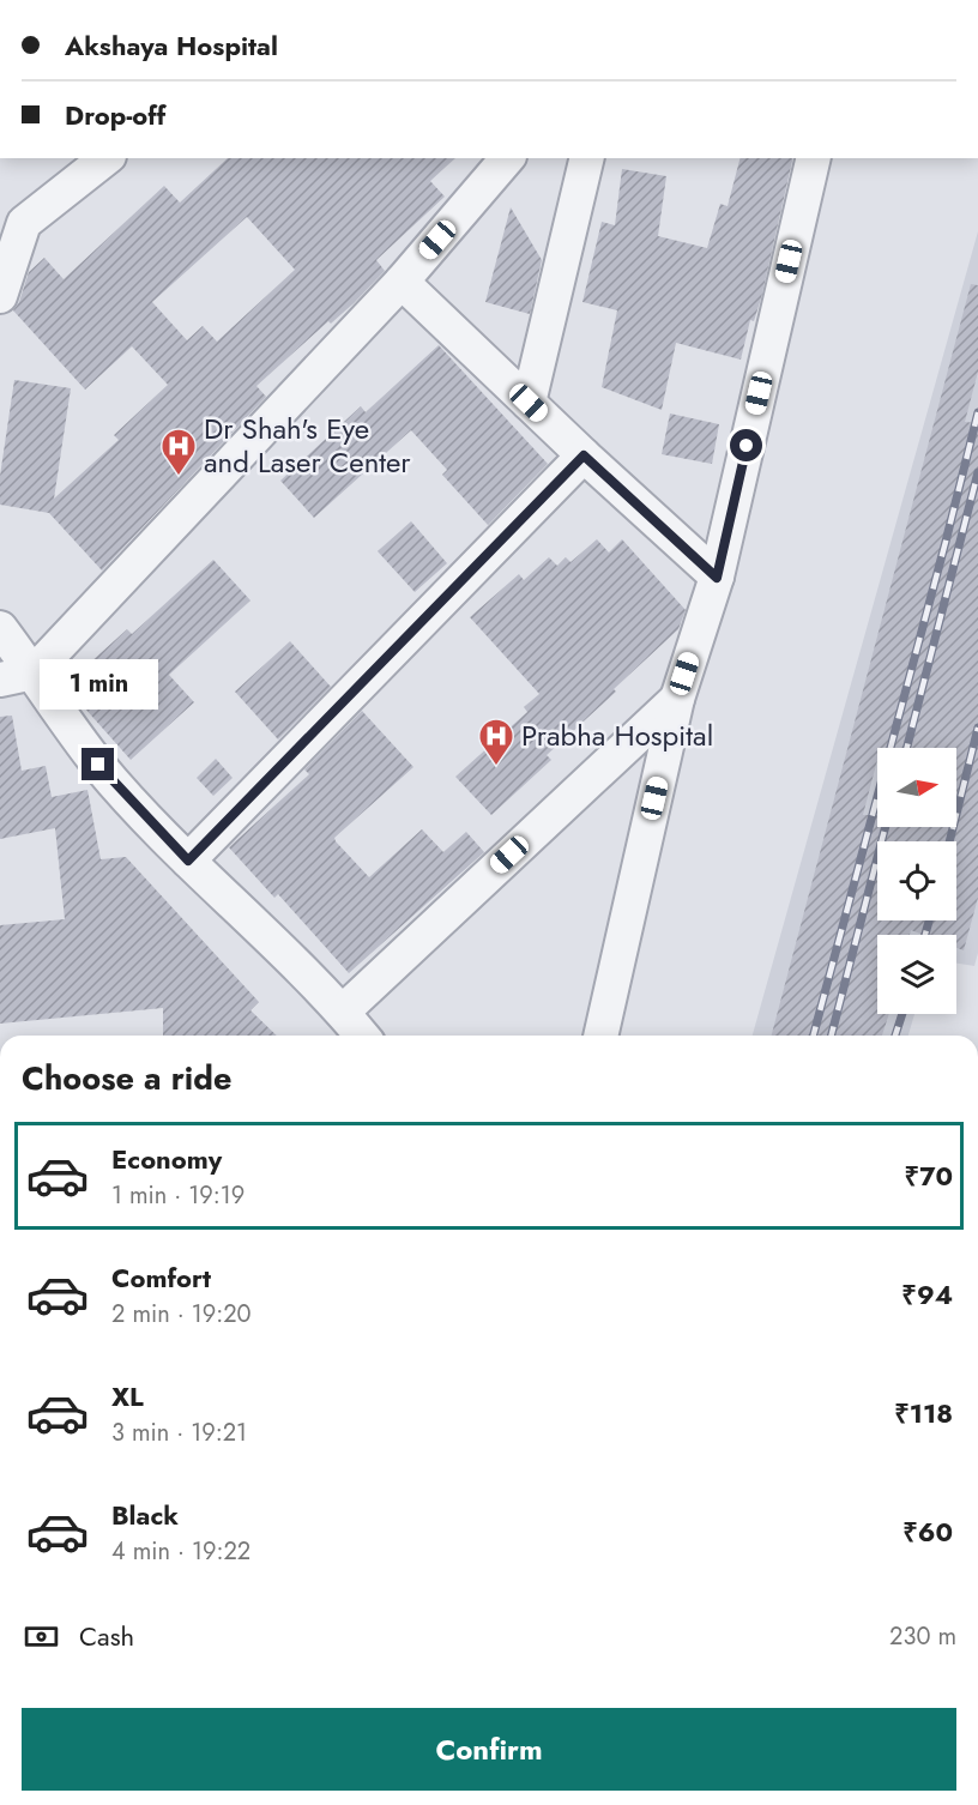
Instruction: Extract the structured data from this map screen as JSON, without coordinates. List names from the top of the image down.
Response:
{
  "places": {
    "hospital": ["Dr Shah's Eye and Laser Center", "Prabha Hospital"]
  },
  "north": "right",
  "page": {
    "banner": ["Akshaya Hospital", "Drop-off"],
    "bubble": "1 min",
    "heading": "Choose a ride",
    "list": [
      {
        "name": "Economy",
        "note": "1 min · 19:19",
        "value": "₹70"
      },
      {
        "name": "Comfort",
        "note": "2 min · 19:20",
        "value": "₹94"
      },
      {
        "name": "XL",
        "note": "3 min · 19:21",
        "value": "₹118"
      },
      {
        "name": "Black",
        "note": "4 min · 19:22",
        "value": "₹60"
      }
    ],
    "pay": ["Cash", "230 m"],
    "buttons": "Confirm"
  }
}
